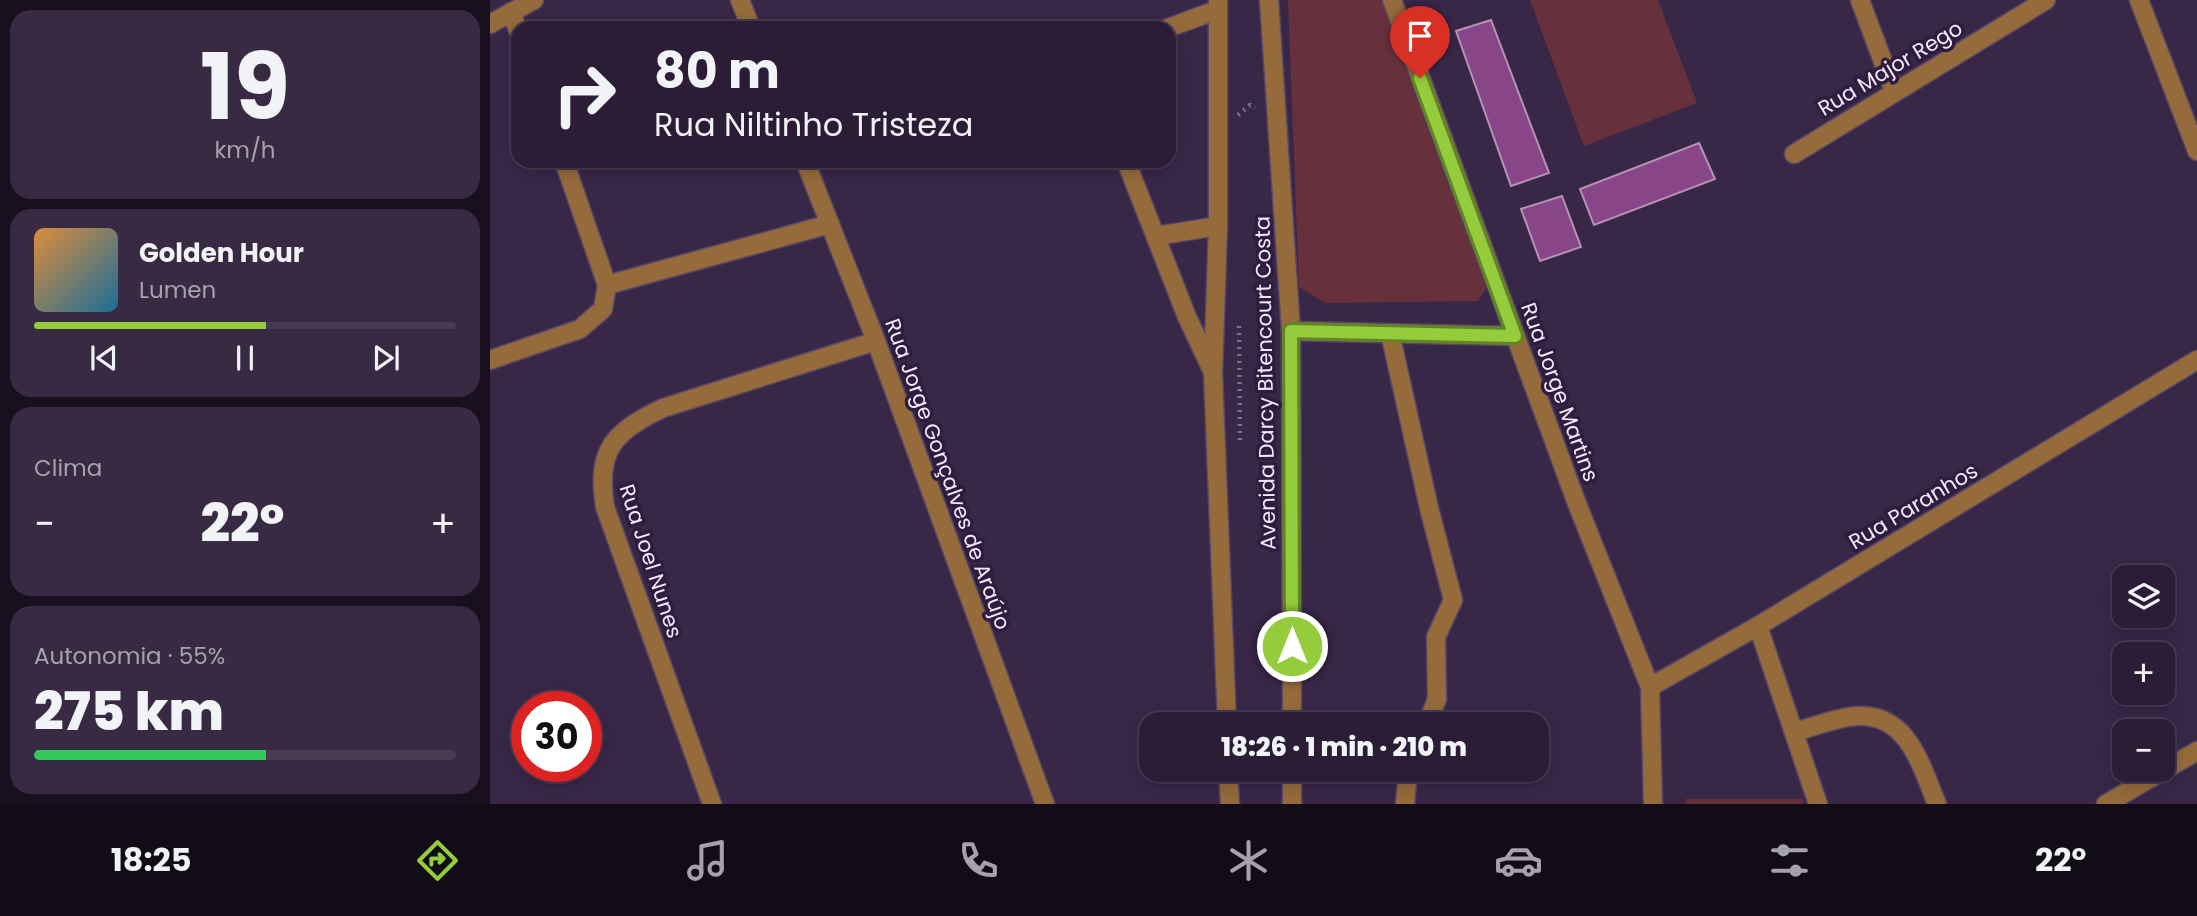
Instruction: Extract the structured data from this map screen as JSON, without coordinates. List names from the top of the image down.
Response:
{
  "streets": {
    "street": [
      "Rua Major Rego",
      "Avenida Darcy Bitencourt Costa",
      "Rua Jorge Martins",
      "Rua Jorge Gonçalves de Araújo",
      "Rua Paranhos",
      "Rua Joel Nunes"
    ]
  },
  "crossings": [
    ["Rua Jorge Martins", "Rua Paranhos"],
    ["Rua Jorge Gonçalves de Araújo", "Rua Joel Nunes"]
  ],
  "page": {
    "tile": [
      ["19", "km/h"],
      "Clima",
      ["Autonomia · 55%", "275 km"]
    ],
    "turn": ["80 m", "Rua Niltinho Tristeza"],
    "song": ["Golden Hour", "Lumen"],
    "heat": ["−", "22°", "+"],
    "map_buttons": ["+", "−"],
    "limit": "30",
    "trip": "18:26 · 1 min · 210 m",
    "tabs": ["18:25", "22°"]
  }
}
